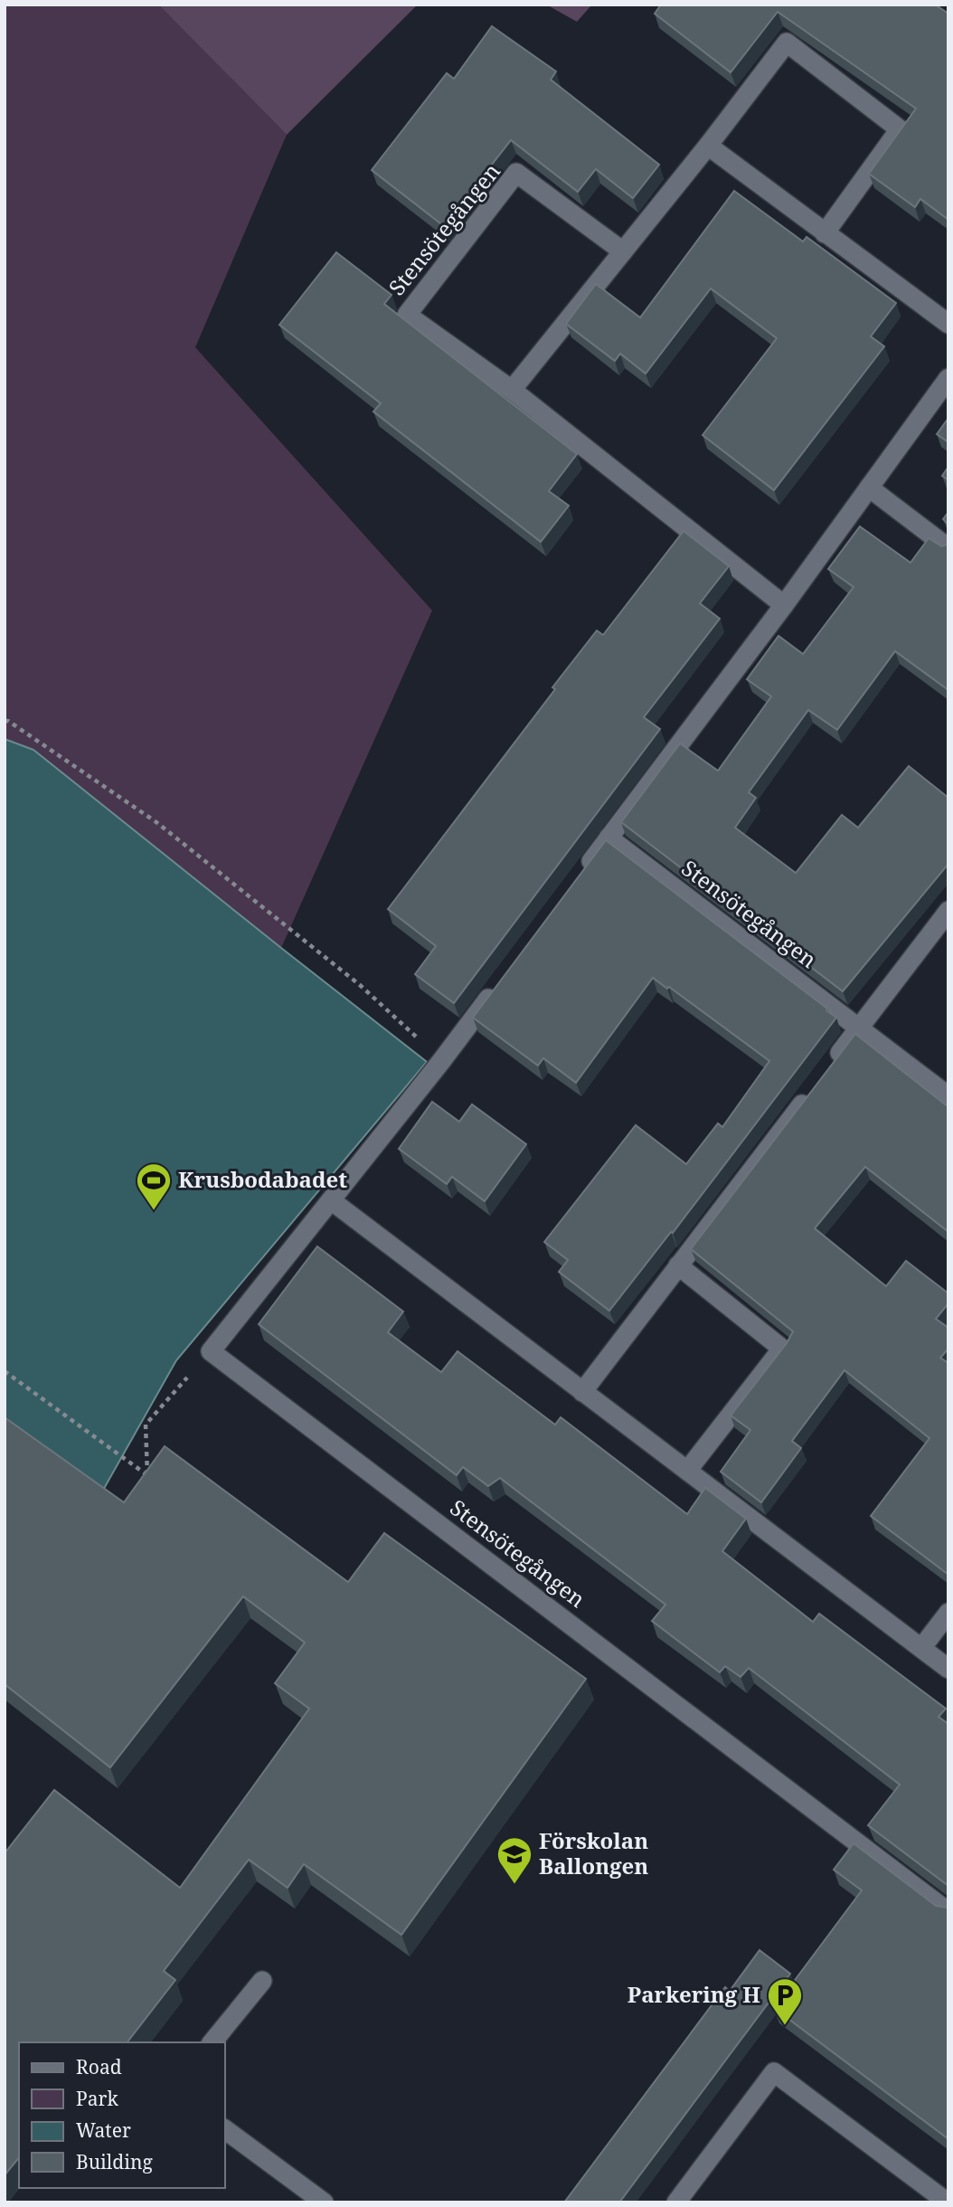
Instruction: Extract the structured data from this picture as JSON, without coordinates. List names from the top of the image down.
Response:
{
  "streets": {
    "street": ["Stensötegången"]
  },
  "places": {
    "sports": ["Krusbodabadet"],
    "school or university": ["Förskolan Ballongen"],
    "parking": ["Parkering H"]
  },
  "legend": [
    "Road",
    "Park",
    "Water",
    "Building"
  ]
}
